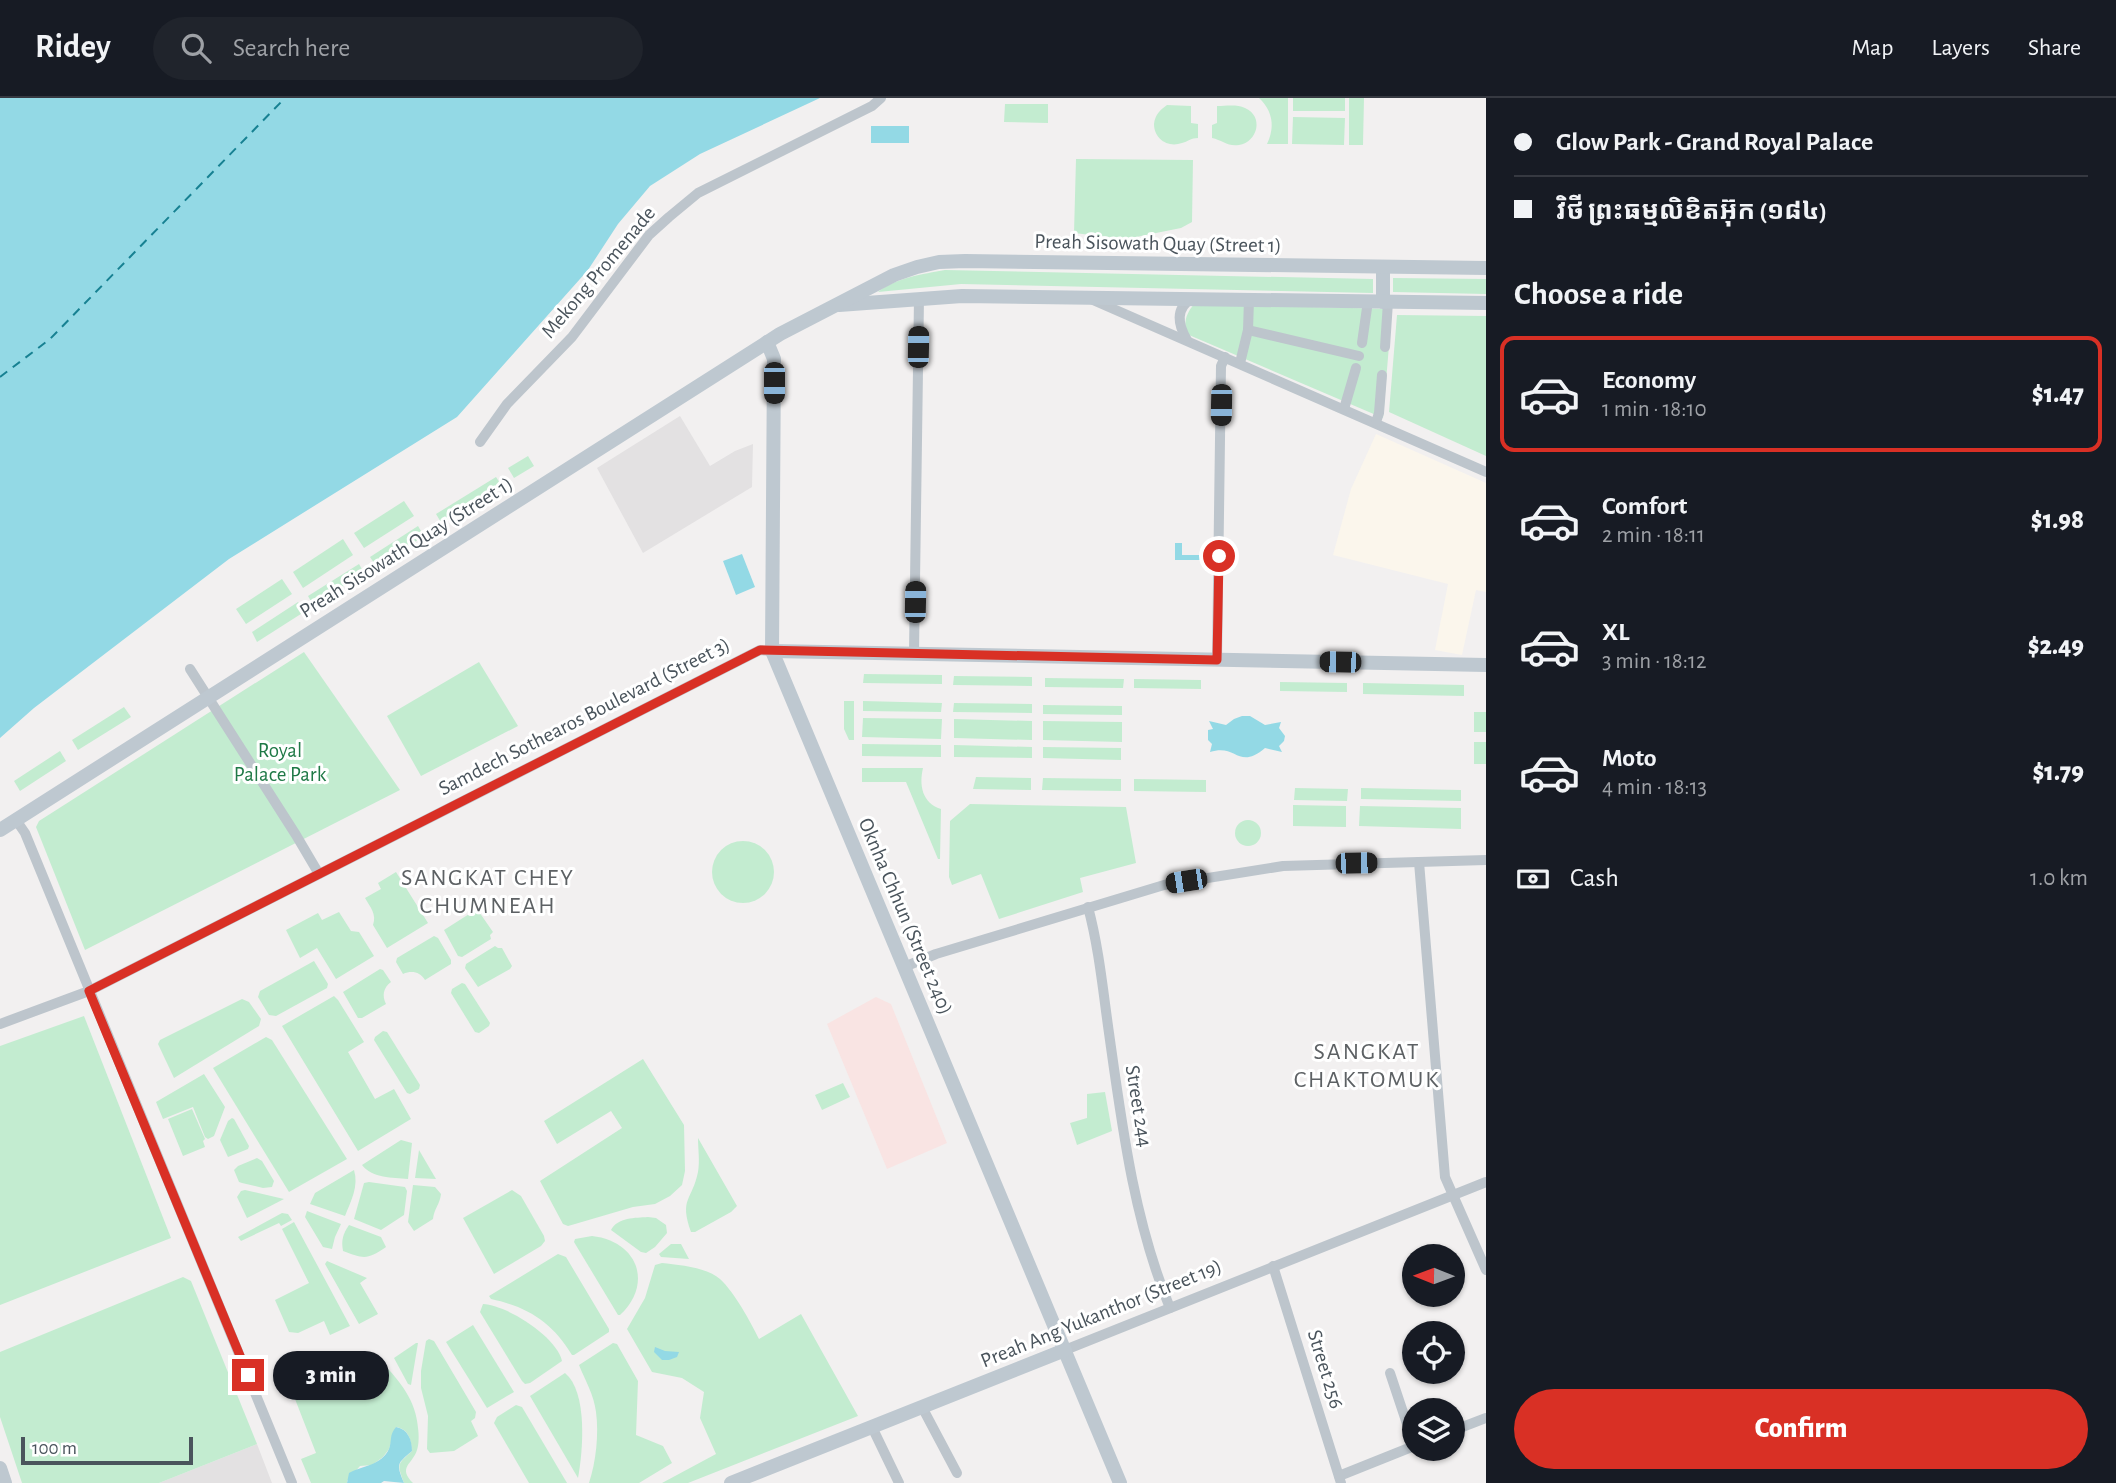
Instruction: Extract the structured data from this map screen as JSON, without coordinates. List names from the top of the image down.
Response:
{
  "streets": {
    "main road": [
      "Preah Sisowath Quay (Street 1)",
      "Samdech Sothearos Boulevard (Street 3)",
      "Oknha Chhun (Street 240)",
      "Preah Ang Yukanthor (Street 19)"
    ],
    "street": ["Mekong Promenade", "Street 244", "Street 256"]
  },
  "crossings": [
    ["Preah Sisowath Quay (Street 1)", "Oknha Chhun (Street 240)"],
    ["Samdech Sothearos Boulevard (Street 3)", "Oknha Chhun (Street 240)"],
    ["Oknha Chhun (Street 240)", "Preah Ang Yukanthor (Street 19)"],
    ["Street 244", "Preah Ang Yukanthor (Street 19)"],
    ["Preah Ang Yukanthor (Street 19)", "Street 256"]
  ],
  "districts": ["SANGKAT CHEY CHUMNEAH", "SANGKAT CHAKTOMUK"],
  "parks": ["Royal Palace Park"],
  "scale_bar": "100 m",
  "north": "left",
  "page": {
    "header": "Ridey",
    "search": "Search here",
    "nav": ["Map", "Layers", "Share"],
    "banner": ["Glow Park - Grand Royal Palace", "វិថី ព្រះធម្មលិខិតអ៊ុក (១៨៤)"],
    "heading": "Choose a ride",
    "list": [
      {
        "name": "Economy",
        "note": "1 min · 18:10",
        "value": "$1.47"
      },
      {
        "name": "Comfort",
        "note": "2 min · 18:11",
        "value": "$1.98"
      },
      {
        "name": "XL",
        "note": "3 min · 18:12",
        "value": "$2.49"
      },
      {
        "name": "Moto",
        "note": "4 min · 18:13",
        "value": "$1.79"
      }
    ],
    "pay": ["Cash", "1.0 km"],
    "bubble": "3 min",
    "buttons": "Confirm",
    "scale": "100 m"
  }
}
